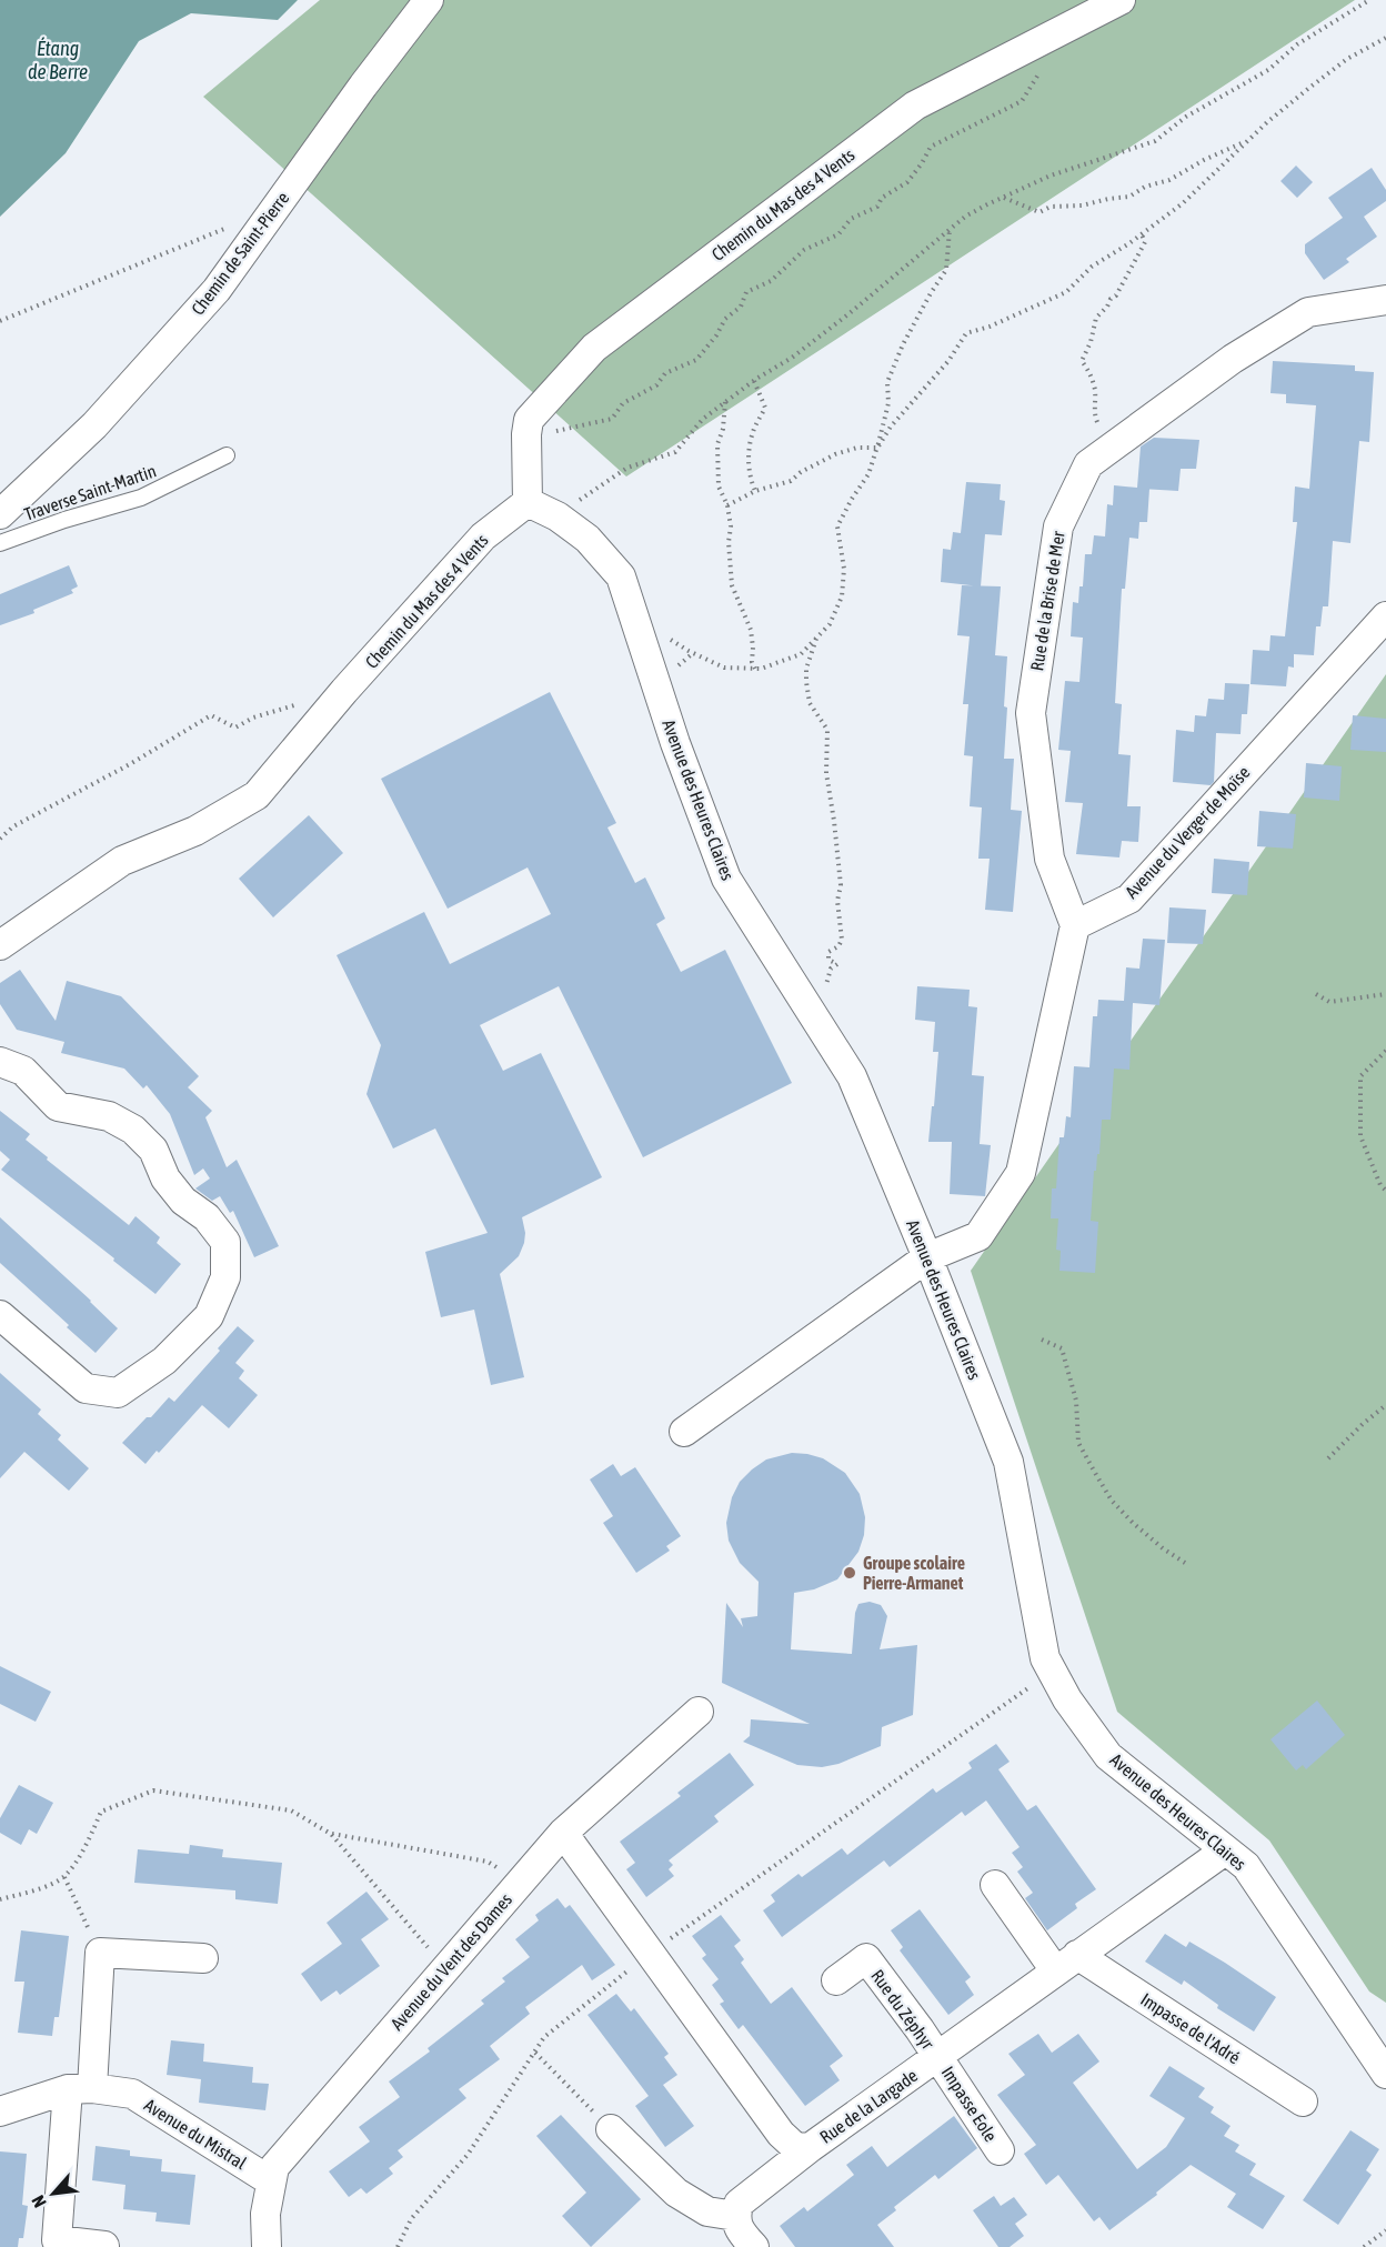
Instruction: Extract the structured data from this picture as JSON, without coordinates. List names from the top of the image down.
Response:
{
  "streets": {
    "street": [
      "Chemin du Mas des 4 Vents",
      "Chemin de Saint-Pierre",
      "Rue de la Brise de Mer",
      "Avenue des Heures Claires",
      "Avenue du Verger de Moïse",
      "Avenue du Vent des Dames",
      "Rue du Zéphyr",
      "Impasse de l'Adré",
      "Impasse Eole",
      "Rue de la Largade",
      "Avenue du Mistral"
    ],
    "lane": ["Traverse Saint-Martin"]
  },
  "crossings": [
    ["Chemin du Mas des 4 Vents", "Avenue des Heures Claires"],
    ["Rue de la Brise de Mer", "Avenue du Verger de Moïse"],
    ["Avenue des Heures Claires", "Rue de la Largade"],
    ["Avenue du Vent des Dames", "Rue de la Largade"],
    ["Avenue du Vent des Dames", "Avenue du Mistral"],
    ["Rue du Zéphyr", "Impasse Eole"],
    ["Rue du Zéphyr", "Rue de la Largade"],
    ["Impasse de l'Adré", "Rue de la Largade"],
    ["Impasse Eole", "Rue de la Largade"]
  ],
  "water": ["Étang de Berre"],
  "places": ["Groupe scolaire Pierre-Armanet"],
  "north": "bottom left"
}
